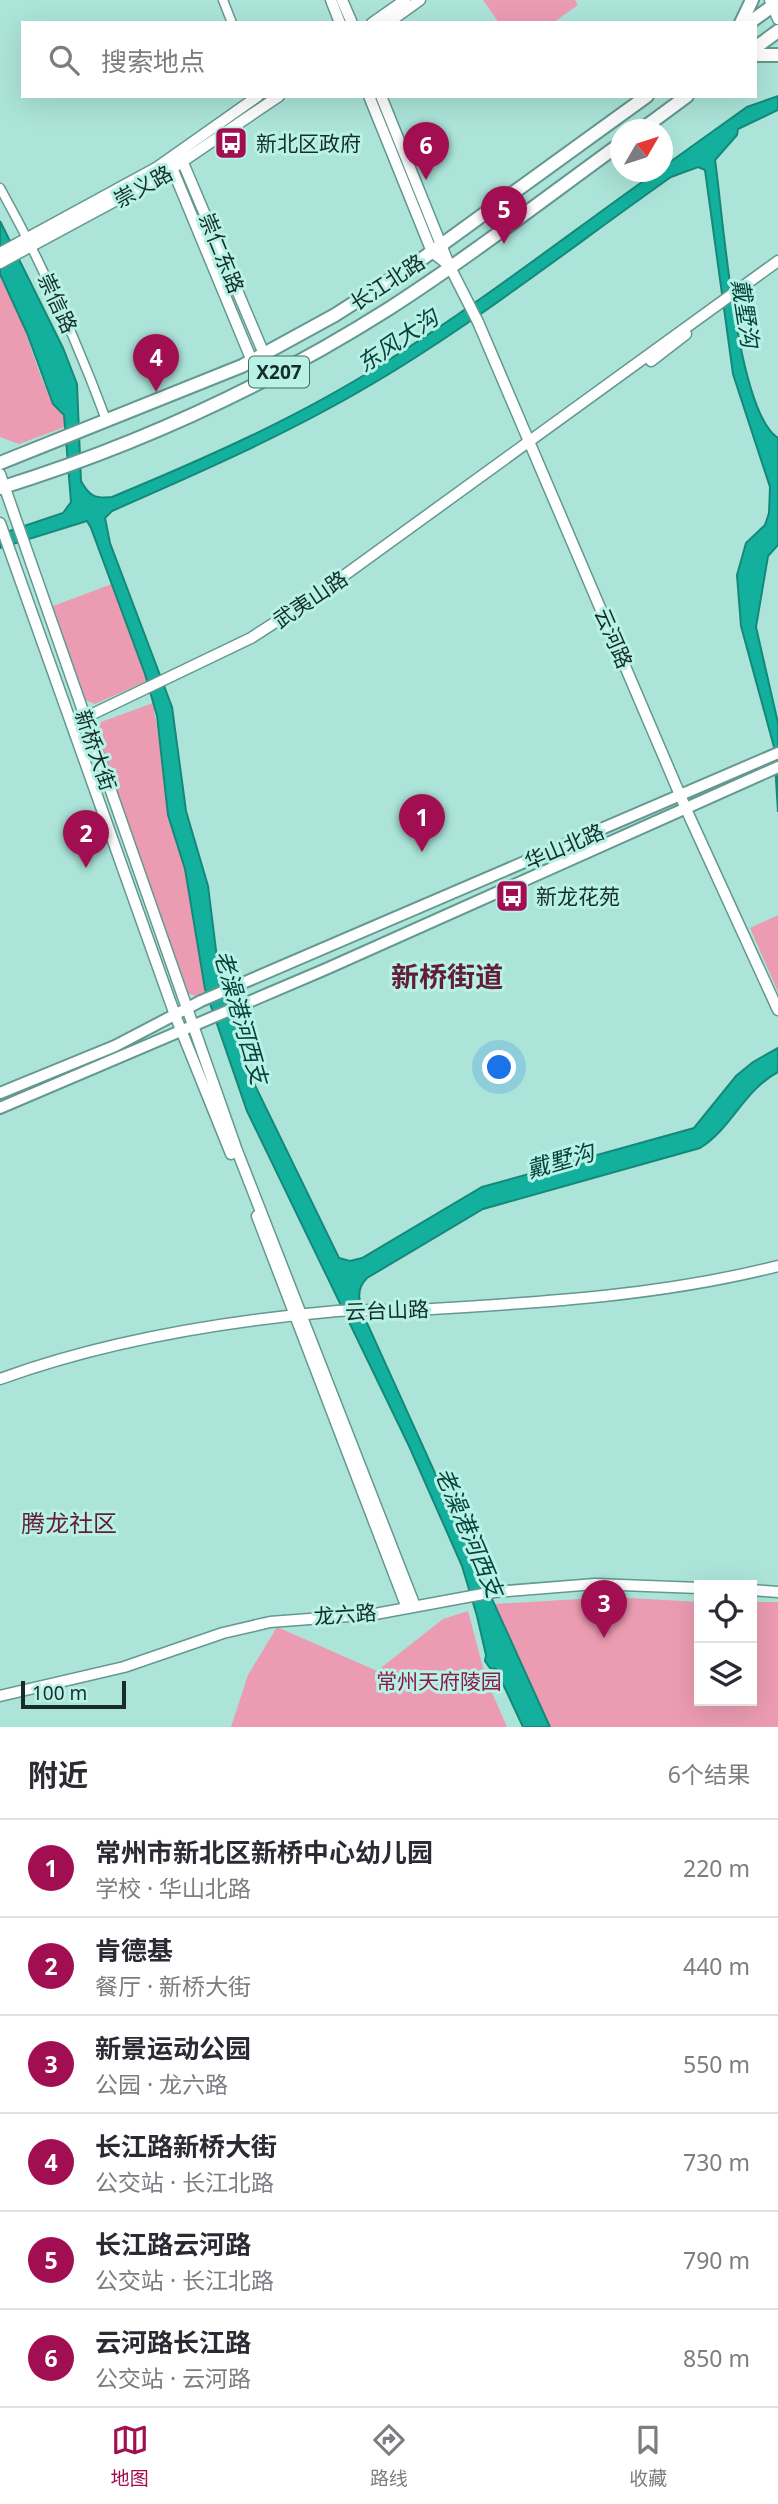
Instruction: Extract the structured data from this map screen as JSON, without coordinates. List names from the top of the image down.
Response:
{
  "streets": {
    "main road": ["长江北路", "X207", "华山北路"],
    "street": [
      "崇义路",
      "崇仁东路",
      "崇信路",
      "武夷山路",
      "云河路",
      "新桥大街",
      "云台山路",
      "龙六路"
    ]
  },
  "crossings": [
    ["崇义路", "崇仁东路"],
    ["崇义路", "崇信路"],
    ["崇仁东路", "长江北路"],
    ["长江北路", "崇信路"],
    ["长江北路", "云河路"],
    ["长江北路", "新桥大街"],
    ["武夷山路", "云河路"],
    ["武夷山路", "新桥大街"],
    ["云河路", "华山北路"],
    ["新桥大街", "华山北路"],
    ["新桥大街", "云台山路"]
  ],
  "districts": ["新桥街道", "腾龙社区"],
  "water": ["戴墅沟", "东风大沟", "老澡港河西支"],
  "parks": ["常州天府陵园"],
  "places": {
    "bus stop": ["新北区政府", "新龙花苑"]
  },
  "scale_bar": "100 m",
  "north": "top right",
  "page": {
    "search": "搜索地点",
    "pins": [
      "6",
      "5",
      "4",
      "1",
      "2",
      "3"
    ],
    "scale": "100 m",
    "heading": ["附近", "6个结果"],
    "list": [
      {
        "mark": "1",
        "name": "常州市新北区新桥中心幼儿园",
        "note": "学校 · 华山北路",
        "value": "220 m"
      },
      {
        "mark": "2",
        "name": "肯德基",
        "note": "餐厅 · 新桥大街",
        "value": "440 m"
      },
      {
        "mark": "3",
        "name": "新景运动公园",
        "note": "公园 · 龙六路",
        "value": "550 m"
      },
      {
        "mark": "4",
        "name": "长江路新桥大街",
        "note": "公交站 · 长江北路",
        "value": "730 m"
      },
      {
        "mark": "5",
        "name": "长江路云河路",
        "note": "公交站 · 长江北路",
        "value": "790 m"
      },
      {
        "mark": "6",
        "name": "云河路长江路",
        "note": "公交站 · 云河路",
        "value": "850 m"
      }
    ],
    "nav": ["地图", "路线", "收藏"]
  }
}
